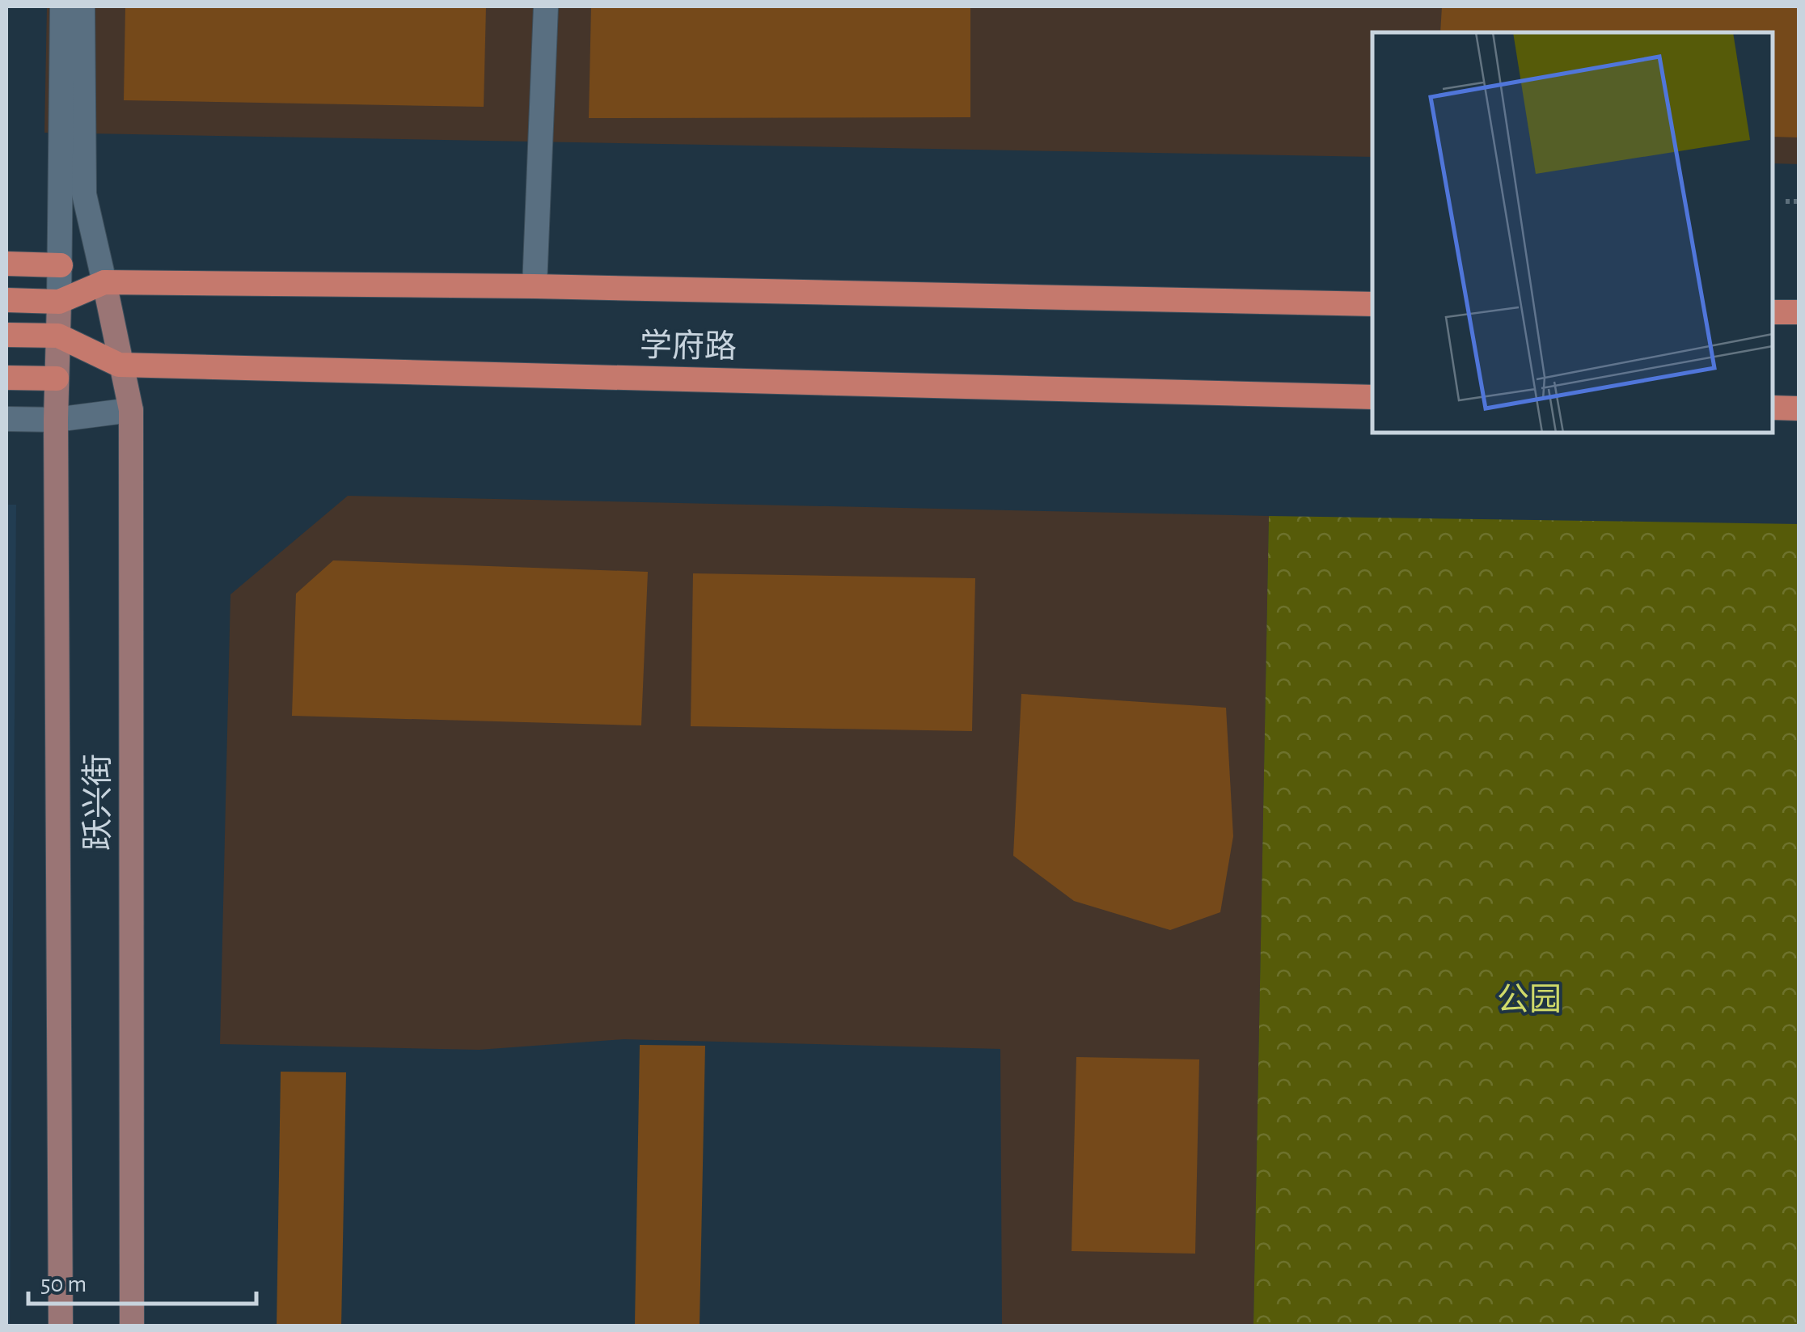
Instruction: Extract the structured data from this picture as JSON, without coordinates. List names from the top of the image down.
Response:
{
  "streets": {
    "highway": ["学府路"],
    "main road": ["跃兴街"]
  },
  "crossings": [
    ["学府路", "跃兴街"]
  ],
  "parks": ["公园"],
  "scale_bar": "50 m"
}
